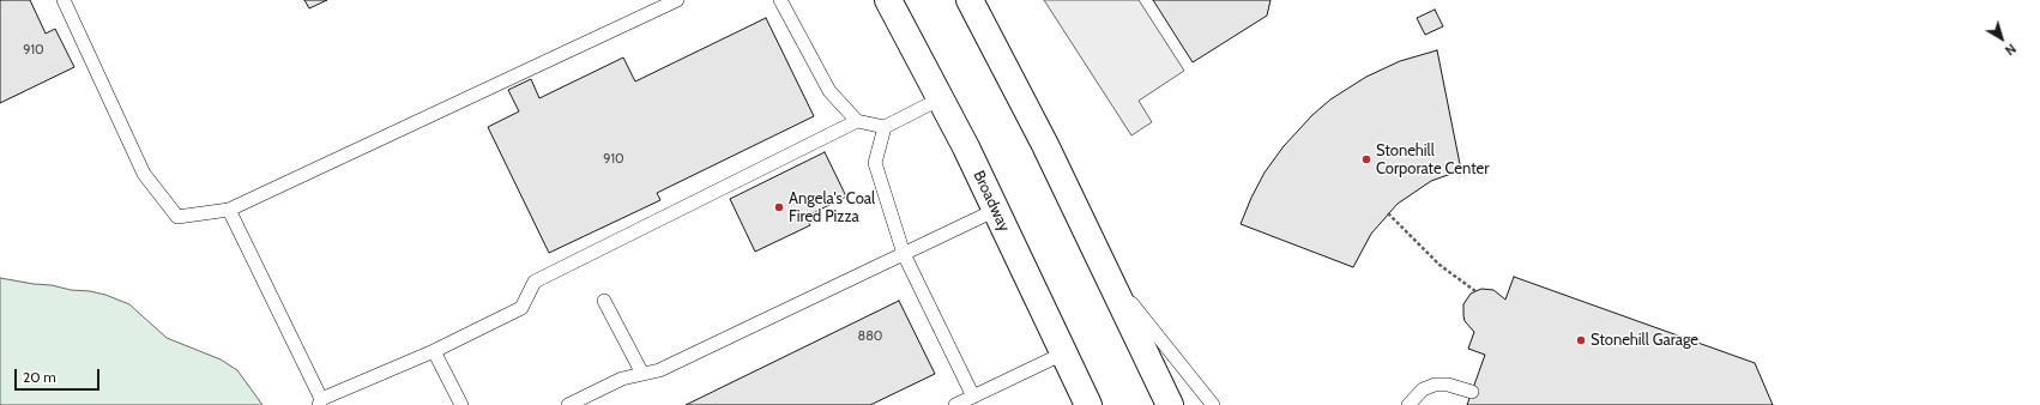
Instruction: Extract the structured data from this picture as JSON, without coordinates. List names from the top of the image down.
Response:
{
  "streets": {
    "highway": ["Broadway"]
  },
  "places": ["Stonehill Corporate Center", "Angela's Coal Fired Pizza", "Stonehill Garage"],
  "house_numbers": ["910", "910", "880"],
  "scale_bar": "20 m",
  "north": "bottom right"
}
